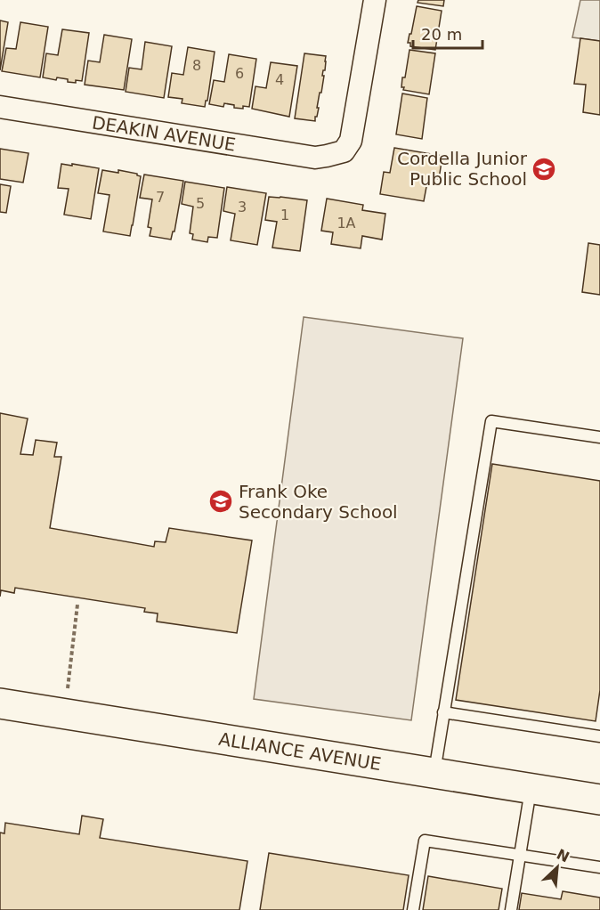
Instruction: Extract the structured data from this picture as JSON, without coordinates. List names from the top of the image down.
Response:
{
  "streets": {
    "street": ["DEAKIN AVENUE", "ALLIANCE AVENUE"]
  },
  "places": {
    "school or university": ["Cordella Junior Public School", "Frank Oke Secondary School"]
  },
  "house_numbers": [
    "8",
    "6",
    "4",
    "7",
    "5",
    "3",
    "1",
    "1A"
  ],
  "scale_bar": "20 m",
  "north": "top right"
}
